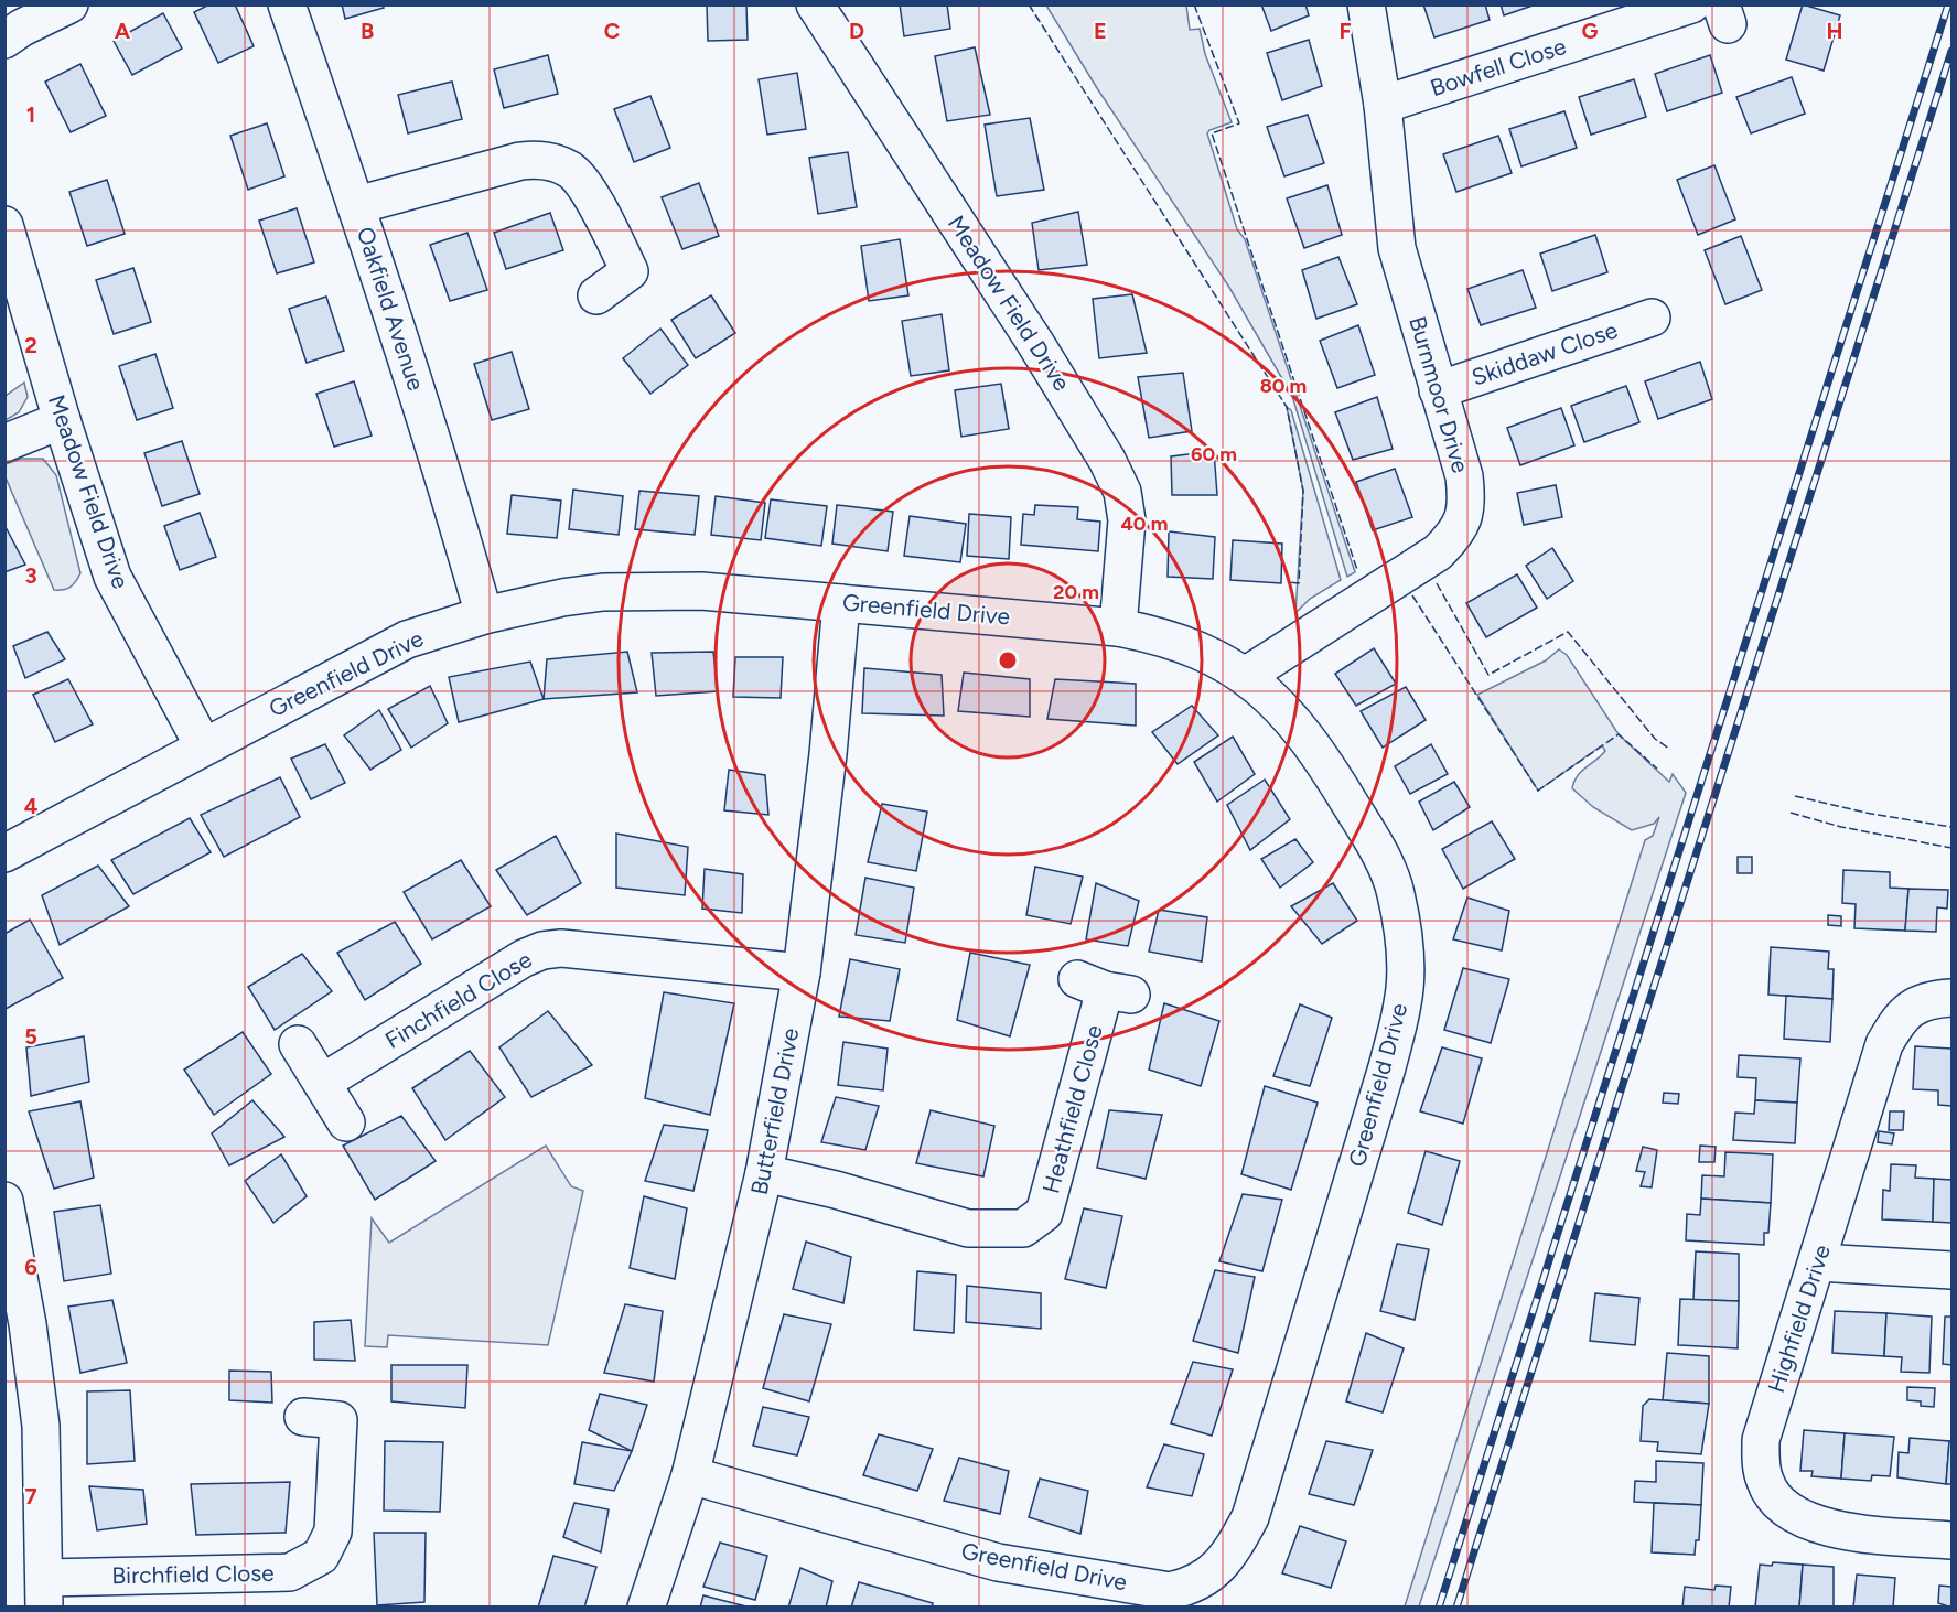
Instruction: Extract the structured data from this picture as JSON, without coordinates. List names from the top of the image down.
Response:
{
  "streets": {
    "street": [
      "Bowfell Close",
      "Meadow Field Drive",
      "Oakfield Avenue",
      "Skiddaw Close",
      "Burnmoor Drive",
      "Greenfield Drive",
      "Finchfield Close",
      "Heathfield Close",
      "Butterfield Drive",
      "Highfield Drive",
      "Birchfield Close"
    ]
  },
  "crossings": [
    ["Bowfell Close", "Burnmoor Drive"],
    ["Meadow Field Drive", "Greenfield Drive"],
    ["Oakfield Avenue", "Greenfield Drive"],
    ["Skiddaw Close", "Burnmoor Drive"],
    ["Burnmoor Drive", "Greenfield Drive"],
    ["Greenfield Drive", "Butterfield Drive"],
    ["Finchfield Close", "Butterfield Drive"],
    ["Heathfield Close", "Butterfield Drive"]
  ],
  "grid": {
    "columns": [
      "A",
      "B",
      "C",
      "D",
      "E",
      "F",
      "G",
      "H"
    ],
    "rows": [
      "1",
      "2",
      "3",
      "4",
      "5",
      "6",
      "7"
    ]
  },
  "rings": [
    "80 m",
    "60 m",
    "40 m",
    "20 m"
  ]
}
